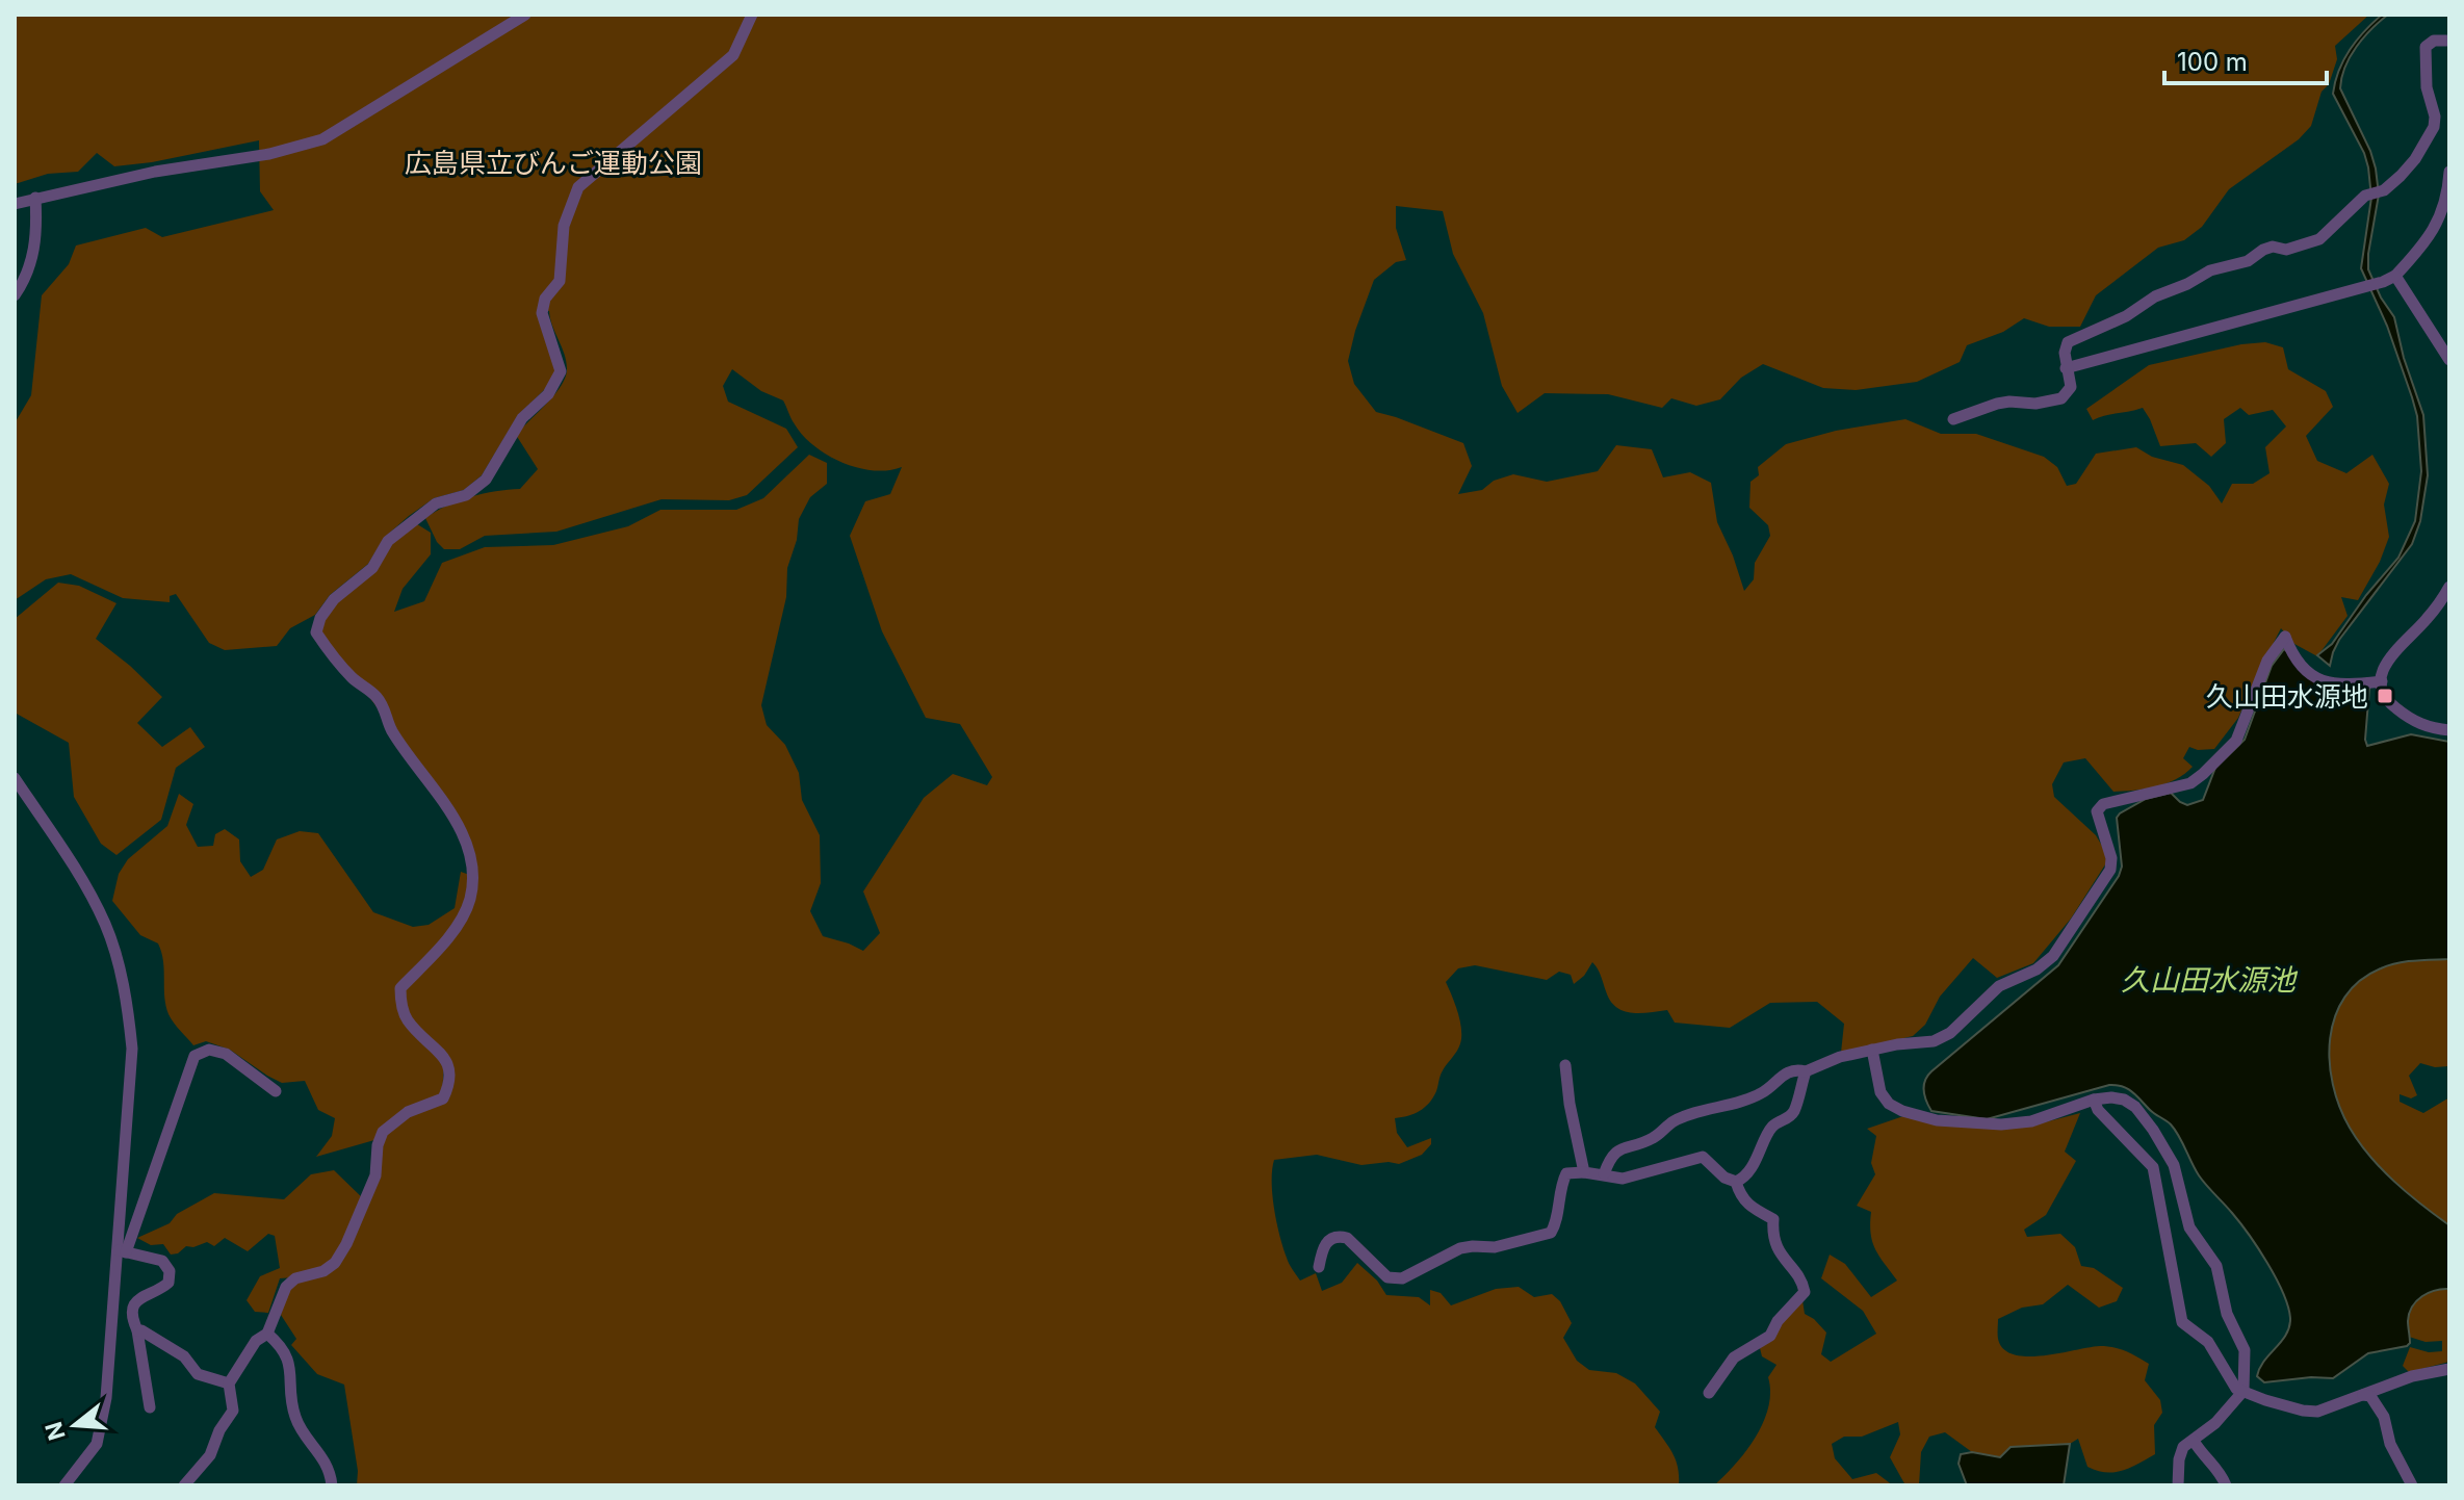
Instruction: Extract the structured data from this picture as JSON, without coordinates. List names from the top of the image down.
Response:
{
  "water": ["久山田水源池"],
  "parks": ["広島県立びんご運動公園"],
  "places": {
    "transit": ["久山田水源地"]
  },
  "scale_bar": "100 m",
  "north": "left"
}
